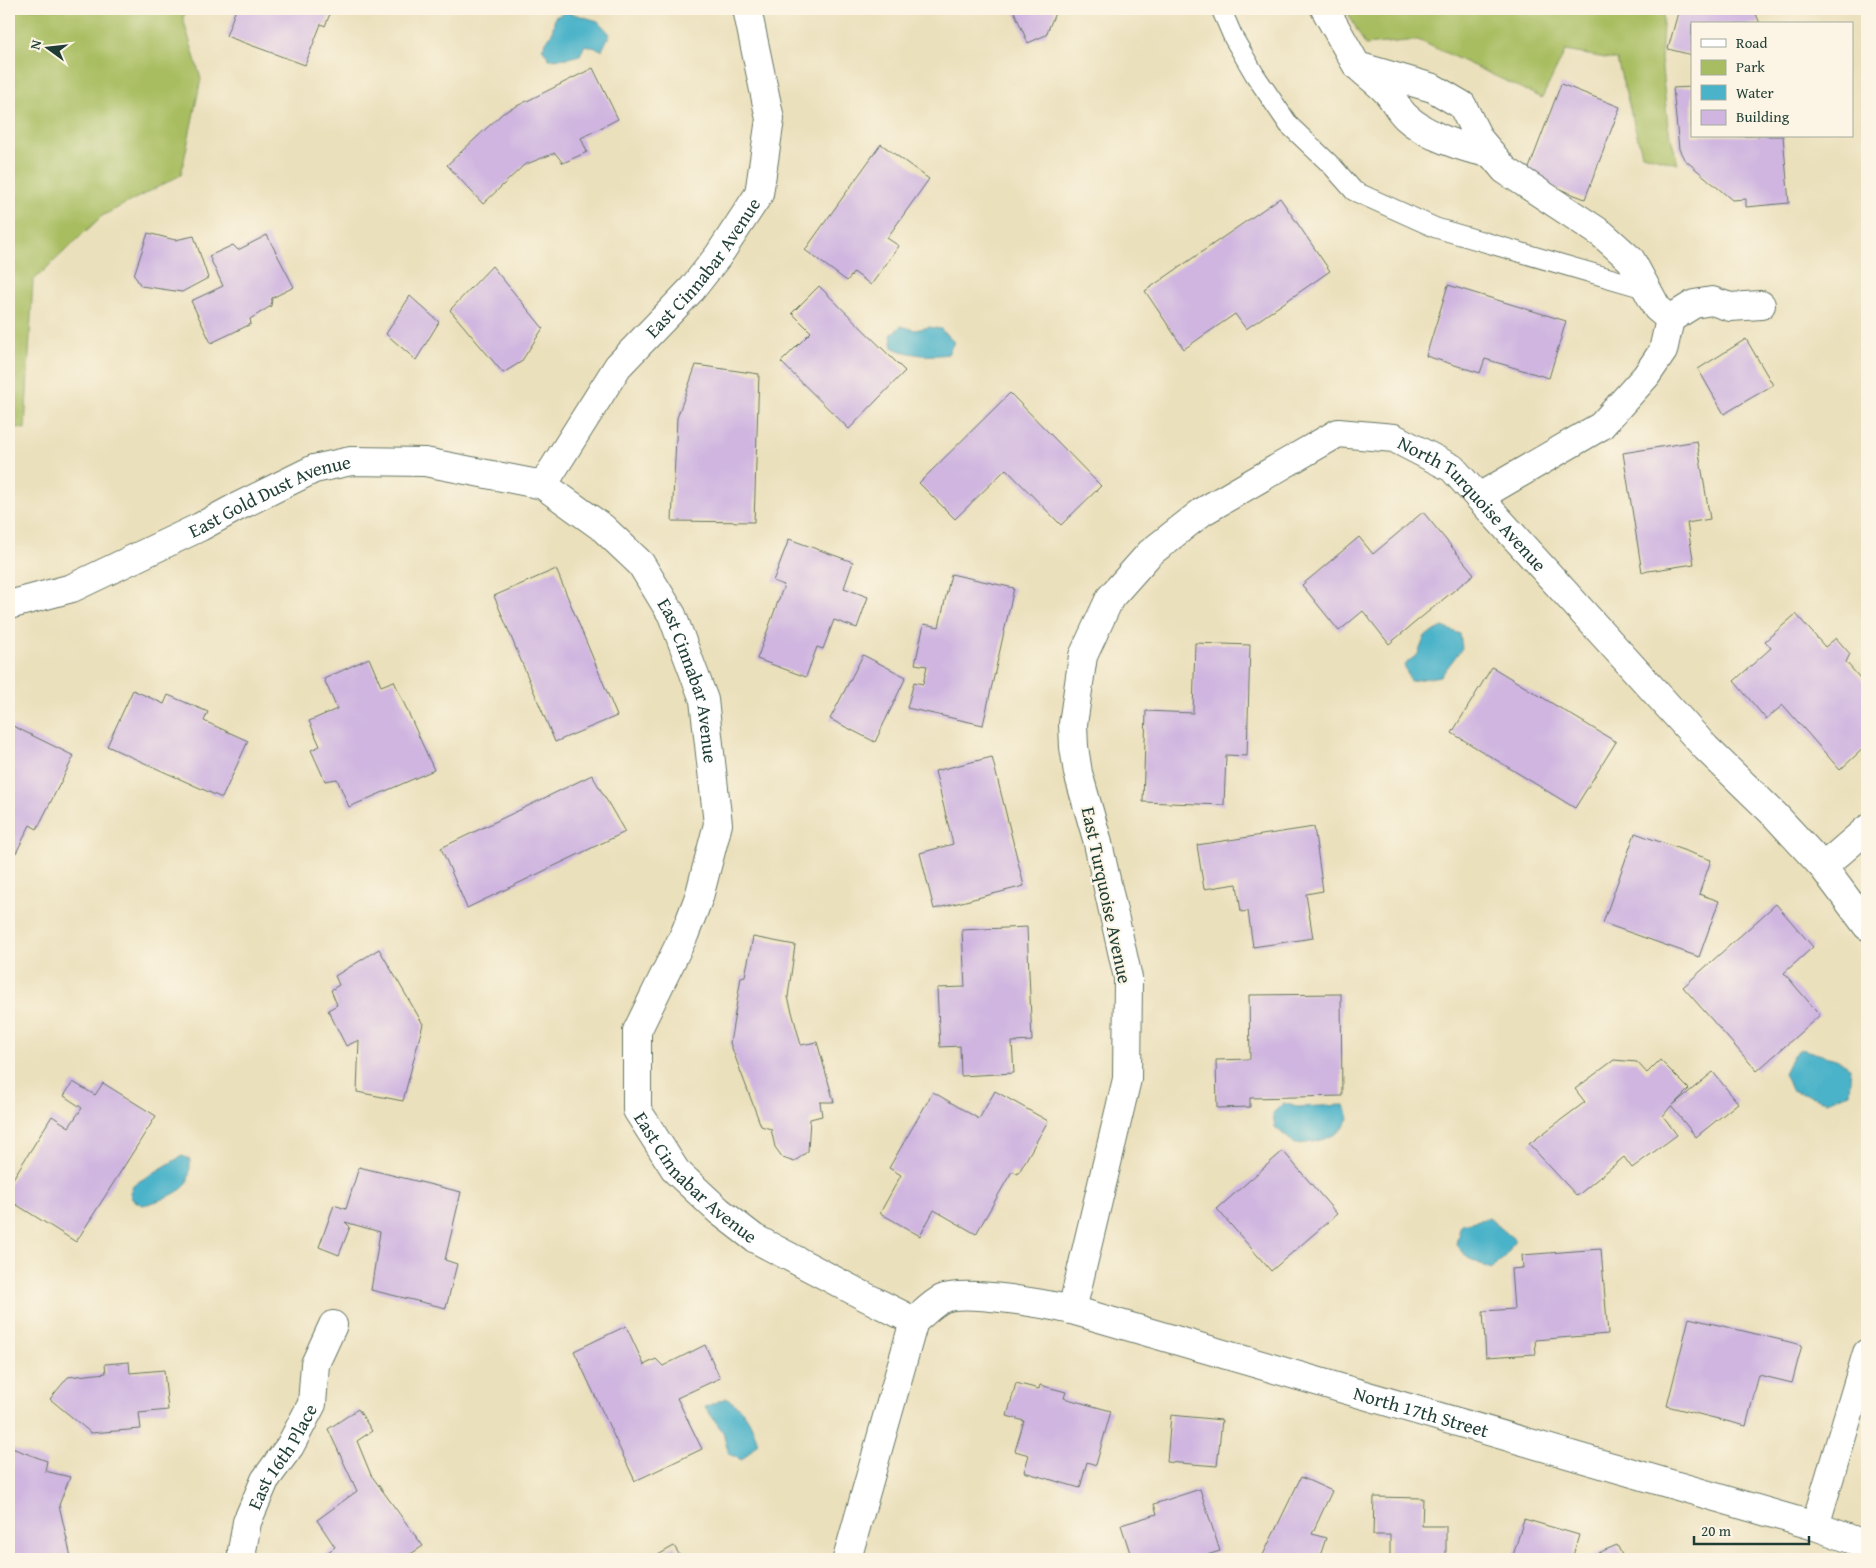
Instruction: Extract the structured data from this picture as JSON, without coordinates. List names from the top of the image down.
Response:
{
  "streets": {
    "street": [
      "East Cinnabar Avenue",
      "East Gold Dust Avenue",
      "North Turquoise Avenue",
      "East Turquoise Avenue",
      "North 17th Street",
      "East 16th Place"
    ]
  },
  "crossings": [
    ["East Cinnabar Avenue", "East Gold Dust Avenue"],
    ["East Cinnabar Avenue", "North 17th Street"],
    ["North Turquoise Avenue", "East Turquoise Avenue"],
    ["East Turquoise Avenue", "North 17th Street"]
  ],
  "legend": [
    "Road",
    "Park",
    "Water",
    "Building"
  ],
  "scale_bar": "20 m",
  "north": "left"
}
